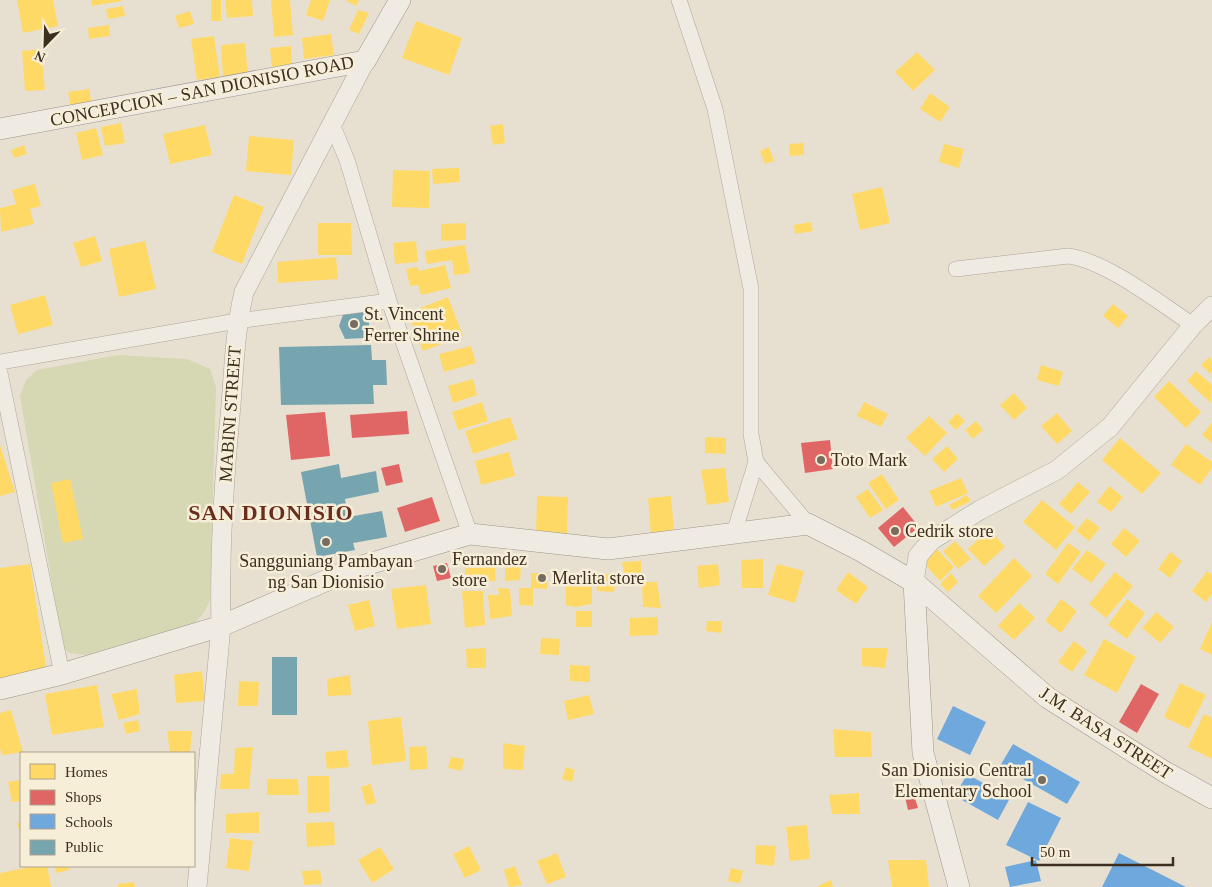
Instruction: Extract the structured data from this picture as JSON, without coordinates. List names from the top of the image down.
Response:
{
  "streets": {
    "main road": ["CONCEPCION – SAN DIONISIO ROAD", "J.M. BASA STREET"],
    "street": ["MABINI STREET"]
  },
  "crossings": [
    ["CONCEPCION – SAN DIONISIO ROAD", "MABINI STREET"]
  ],
  "districts": ["SAN DIONISIO"],
  "places": [
    "St. Vincent Ferrer Shrine",
    "Toto Mark",
    "Cedrik store",
    "Sangguniang Pambayan ng San Dionisio",
    "Fernandez store",
    "Merlita store",
    "San Dionisio Central Elementary School"
  ],
  "legend": [
    "Homes",
    "Shops",
    "Schools",
    "Public"
  ],
  "scale_bar": "50 m",
  "north": "bottom left"
}
